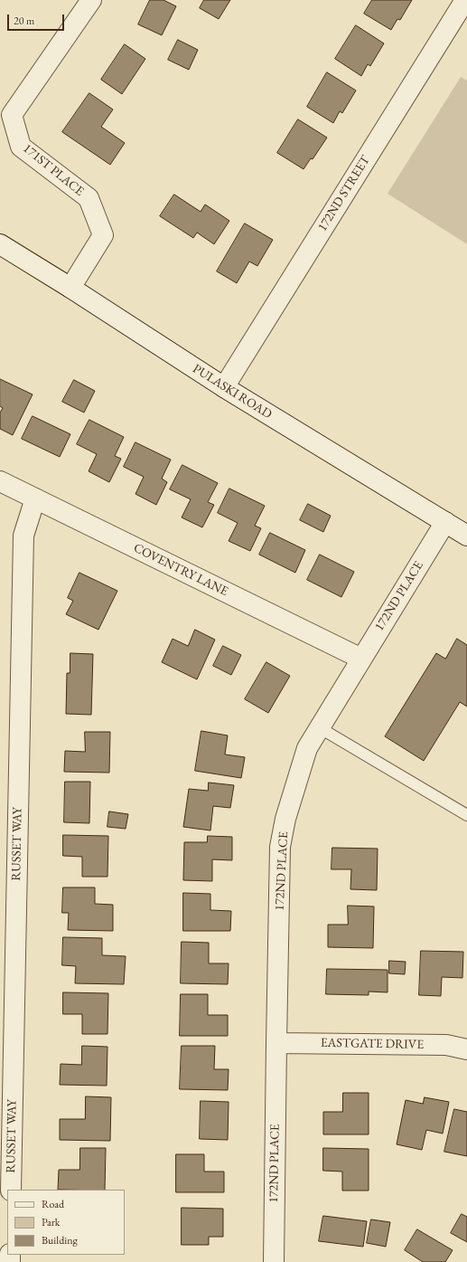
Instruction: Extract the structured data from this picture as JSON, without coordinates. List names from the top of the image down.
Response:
{
  "streets": {
    "street": [
      "171ST PLACE",
      "172ND STREET",
      "PULASKI ROAD",
      "COVENTRY LANE",
      "172ND PLACE",
      "RUSSET WAY",
      "EASTGATE DRIVE"
    ]
  },
  "crossings": [
    ["171ST PLACE", "PULASKI ROAD"],
    ["172ND STREET", "PULASKI ROAD"],
    ["PULASKI ROAD", "172ND PLACE"],
    ["COVENTRY LANE", "172ND PLACE"],
    ["COVENTRY LANE", "RUSSET WAY"],
    ["172ND PLACE", "EASTGATE DRIVE"]
  ],
  "legend": ["Road", "Park", "Building"],
  "scale_bar": "20 m"
}
